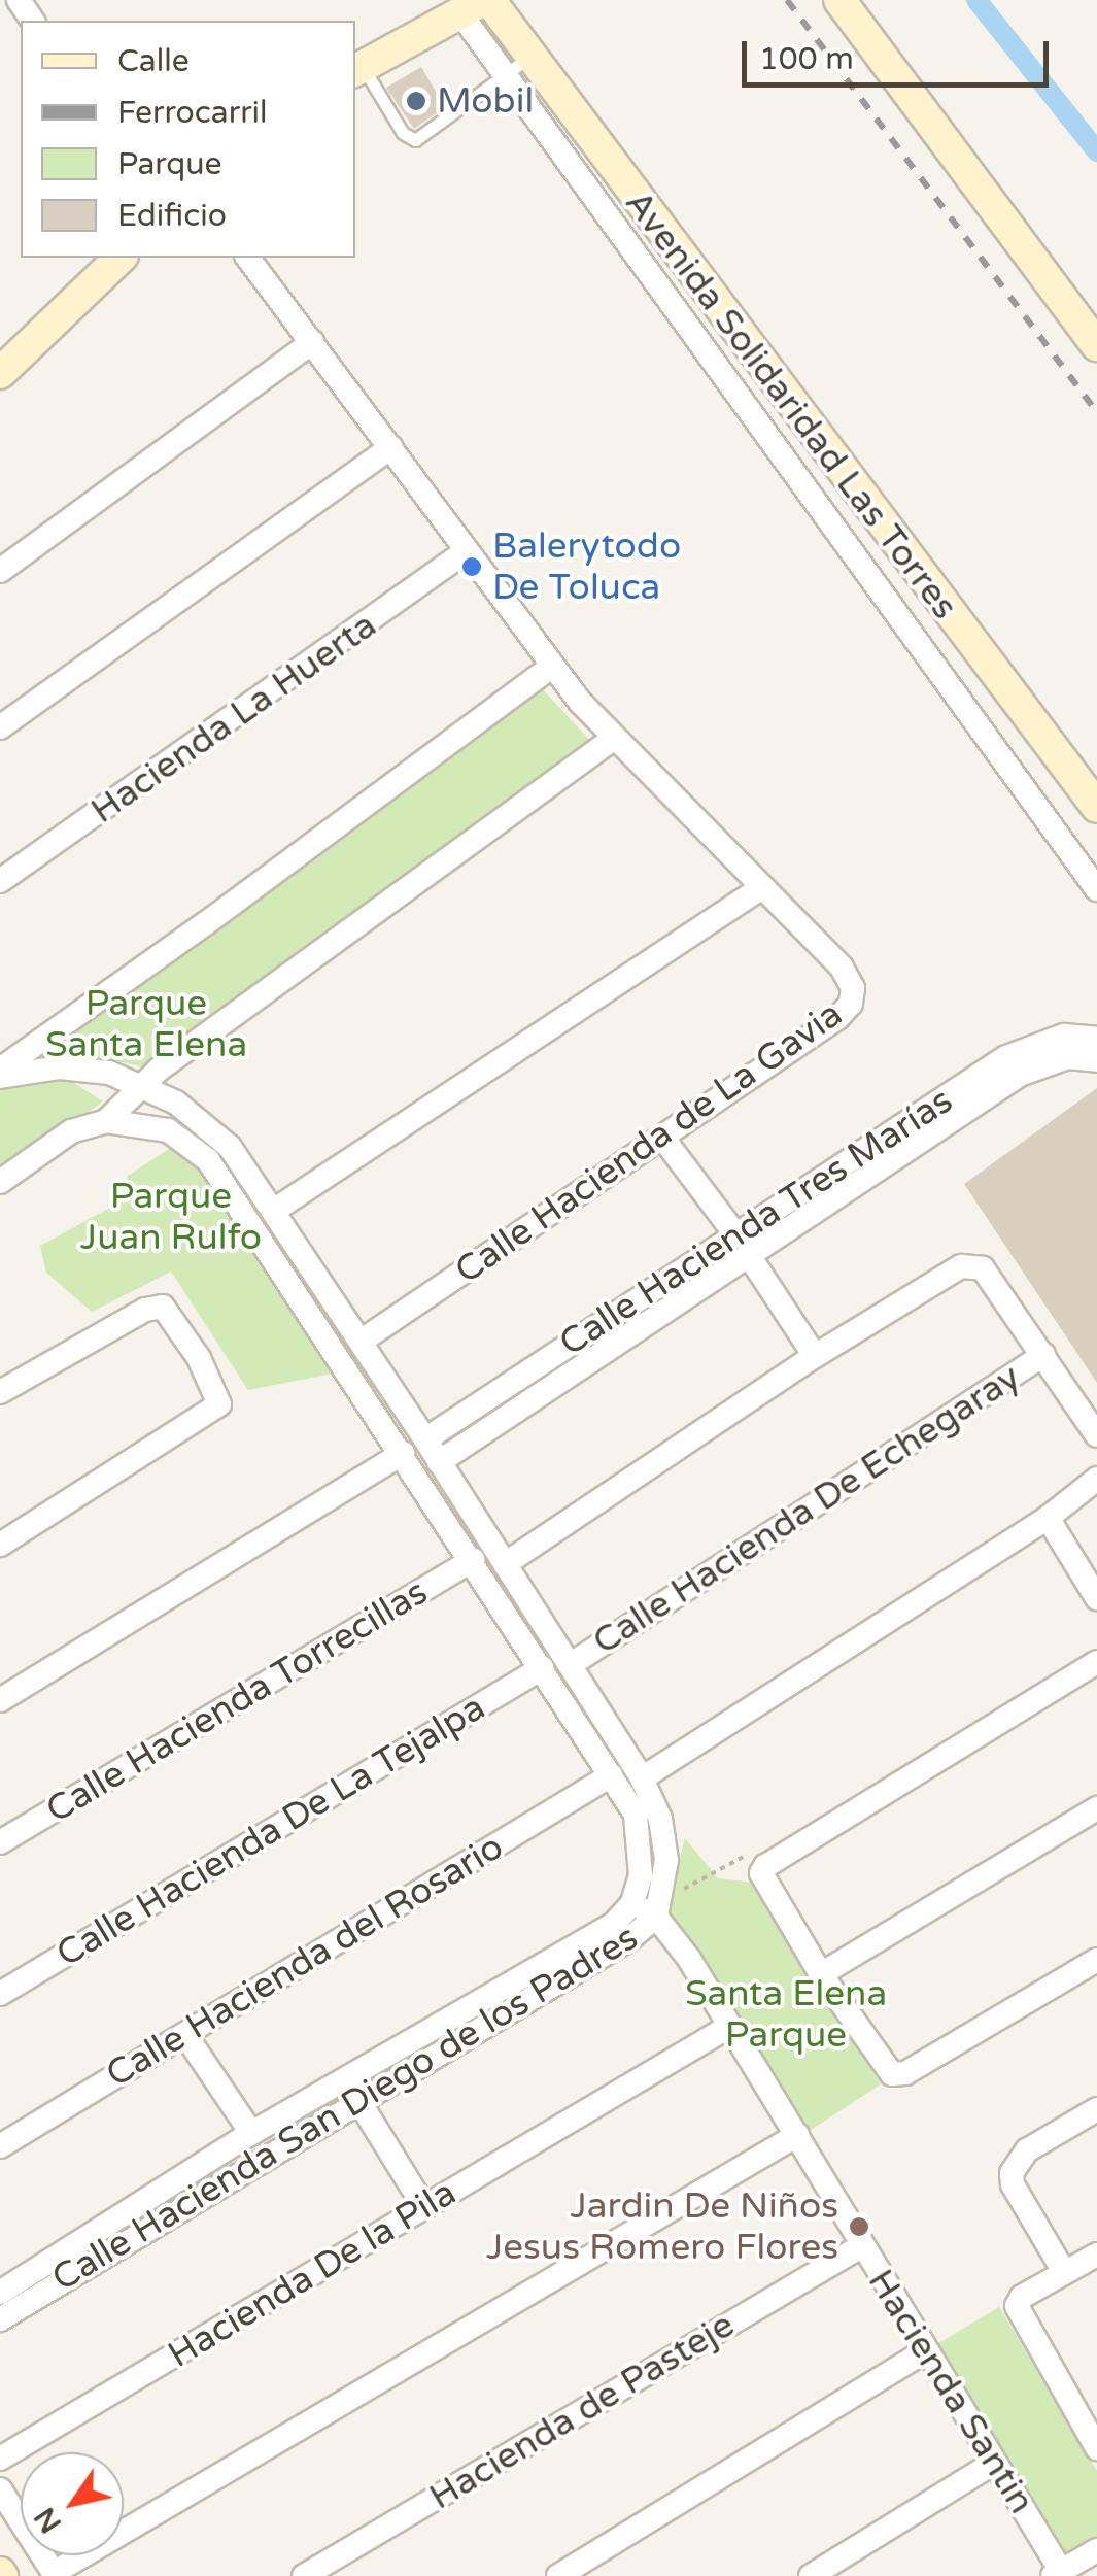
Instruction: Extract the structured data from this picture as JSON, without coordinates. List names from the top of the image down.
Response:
{
  "streets": {
    "main road": ["Avenida Solidaridad Las Torres"],
    "street": [
      "Hacienda La Huerta",
      "Calle Hacienda de La Gavia",
      "Calle Hacienda Tres Marías",
      "Calle Hacienda De Echegaray",
      "Calle Hacienda Torrecillas",
      "Calle Hacienda De La Tejalpa",
      "Calle Hacienda del Rosario",
      "Calle Hacienda San Diego de los Padres",
      "Hacienda De la Pila",
      "Hacienda Santin",
      "Hacienda de Pasteje"
    ]
  },
  "crossings": [
    ["Hacienda La Huerta", "Calle Hacienda de La Gavia"],
    ["Calle Hacienda de La Gavia", "Calle Hacienda San Diego de los Padres"],
    ["Calle Hacienda Tres Marías", "Calle Hacienda San Diego de los Padres"],
    ["Calle Hacienda De Echegaray", "Calle Hacienda San Diego de los Padres"],
    ["Calle Hacienda Torrecillas", "Calle Hacienda San Diego de los Padres"],
    ["Calle Hacienda De La Tejalpa", "Calle Hacienda San Diego de los Padres"],
    ["Calle Hacienda del Rosario", "Calle Hacienda San Diego de los Padres"],
    ["Calle Hacienda San Diego de los Padres", "Hacienda Santin"],
    ["Hacienda De la Pila", "Hacienda Santin"],
    ["Hacienda Santin", "Hacienda de Pasteje"]
  ],
  "parks": ["Parque Santa Elena", "Parque Juan Rulfo", "Santa Elena Parque"],
  "places": ["Mobil", "Balerytodo De Toluca", "Jardin De Niños Jesus Romero Flores"],
  "legend": [
    "Calle",
    "Ferrocarril",
    "Parque",
    "Edificio"
  ],
  "scale_bar": "100 m",
  "north": "bottom left"
}
